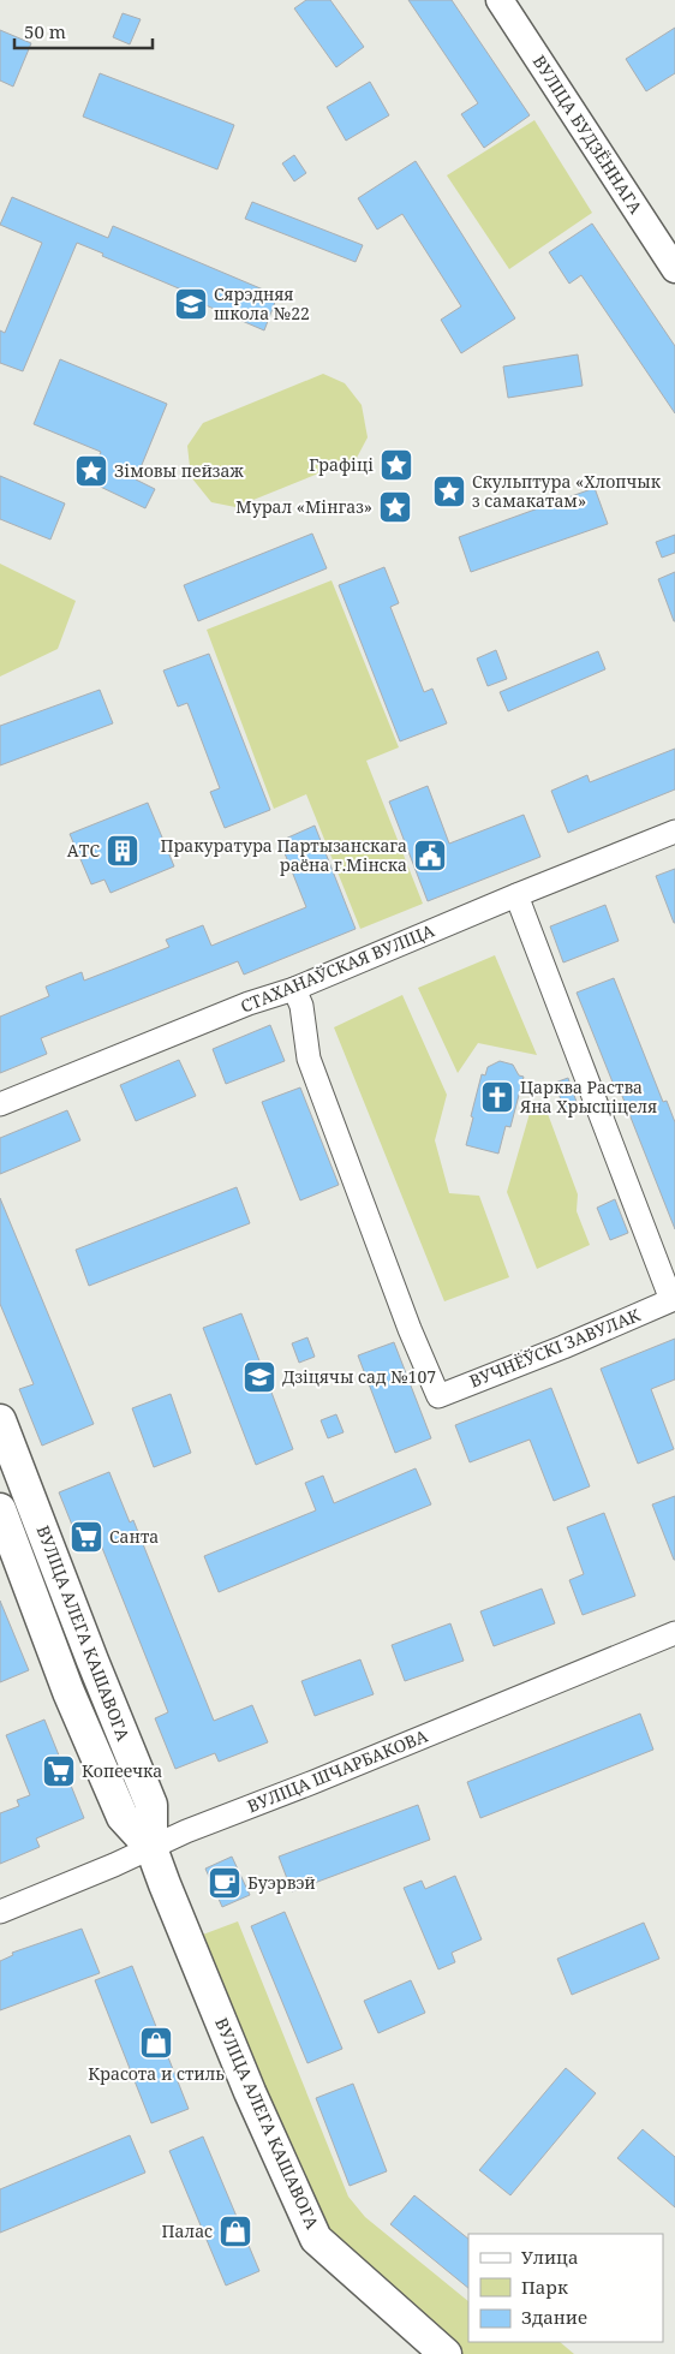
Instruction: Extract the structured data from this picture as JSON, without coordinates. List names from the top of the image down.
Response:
{
  "streets": {
    "main road": ["ВУЛІЦА АЛЕГА КАШАВОГА"],
    "street": [
      "ВУЛІЦА БУДЗЁННАГА",
      "СТАХАНАЎСКАЯ ВУЛІЦА",
      "ВУЧНЁЎСКІ ЗАВУЛАК",
      "ВУЛІЦА ШЧАРБАКОВА"
    ]
  },
  "crossings": [
    ["СТАХАНАЎСКАЯ ВУЛІЦА", "ВУЧНЁЎСКІ ЗАВУЛАК"],
    ["ВУЛІЦА АЛЕГА КАШАВОГА", "ВУЛІЦА ШЧАРБАКОВА"]
  ],
  "places": {
    "school or university": ["Сярэдняя школа №22", "Дзіцячы сад №107"],
    "place": [
      "Графіці",
      "Зімовы пейзаж",
      "Скульптура «Хлопчык з самакатам»",
      "Мурал «Мінгаз»"
    ],
    "building": ["АТС"],
    "public building": ["Пракуратура Партызанскага раёна г.Мінска"],
    "church": ["Царква Раства Яна Хрысціцеля"],
    "supermarket": ["Санта", "Копеечка"],
    "cafe": ["Буэрвэй"],
    "shop": ["Красота и стиль", "Палас"]
  },
  "legend": ["Улица", "Парк", "Здание"],
  "scale_bar": "50 m"
}
